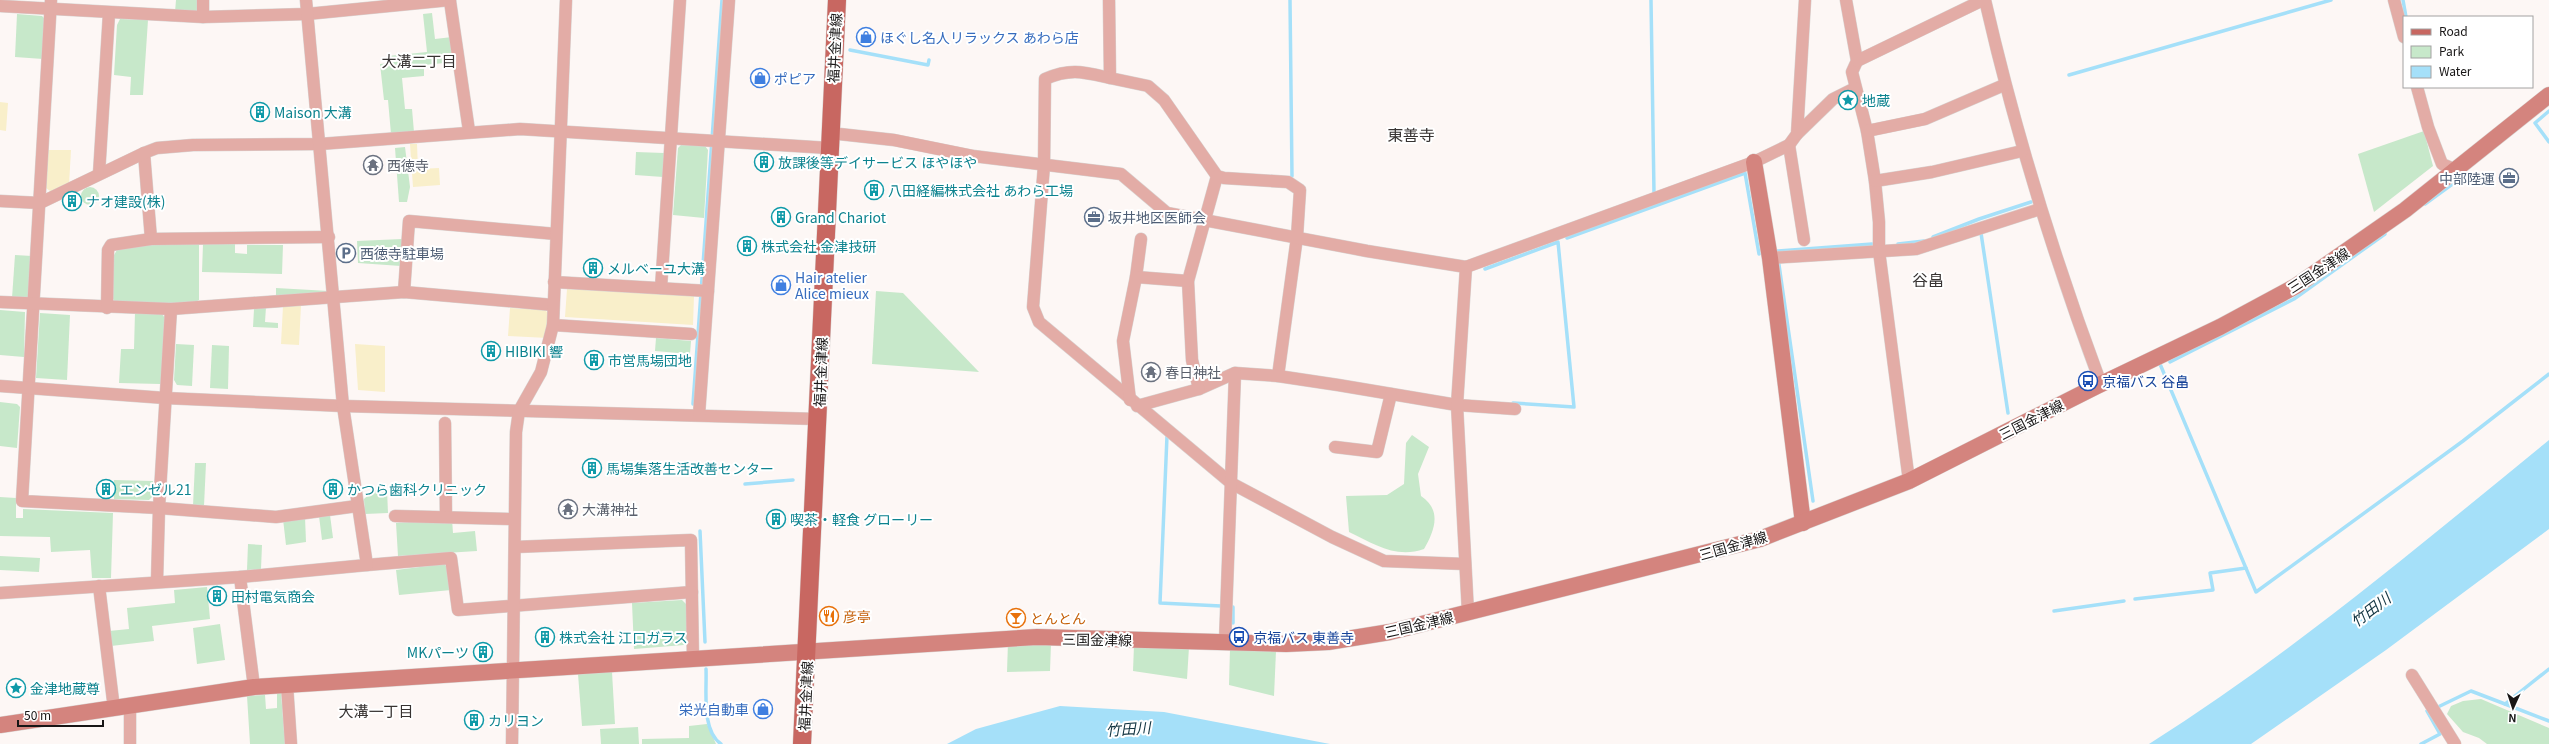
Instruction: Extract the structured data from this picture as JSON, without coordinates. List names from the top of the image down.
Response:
{
  "streets": {
    "main road": ["福井金津線", "三国金津線"]
  },
  "crossings": [
    ["福井金津線", "三国金津線"]
  ],
  "districts": [
    "大溝二丁目",
    "東善寺",
    "谷畠",
    "大溝一丁目"
  ],
  "water": ["竹田川"],
  "places": {
    "shop": [
      "ほぐし名人リラックス あわら店",
      "ポピア",
      "Hair atelier Alice mieux",
      "栄光自動車"
    ],
    "place": ["地蔵", "金津地蔵尊"],
    "building": [
      "Maison 大溝",
      "放課後等デイサービス ほやほや",
      "八田経編株式会社 あわら工場",
      "ナオ建設(株)",
      "Grand Chariot",
      "株式会社 金津技研",
      "メルベーユ大溝",
      "HIBIKI 響",
      "市営馬場団地",
      "馬場集落生活改善センター",
      "エンゼル21",
      "かつら歯科クリニック",
      "喫茶・軽食 グローリー",
      "田村電気商会",
      "株式会社 江口ガラス",
      "MKパーツ",
      "カリヨン"
    ],
    "temple": ["西徳寺", "春日神社", "大溝神社"],
    "office": ["中部陸運", "坂井地区医師会"],
    "parking": ["西徳寺駐車場"],
    "bus stop": ["京福バス 谷畠", "京福バス 東善寺"],
    "restaurant": ["彦亭"],
    "bar": ["とんとん"]
  },
  "legend": ["Road", "Park", "Water"],
  "scale_bar": "50 m",
  "north": "bottom"
}
